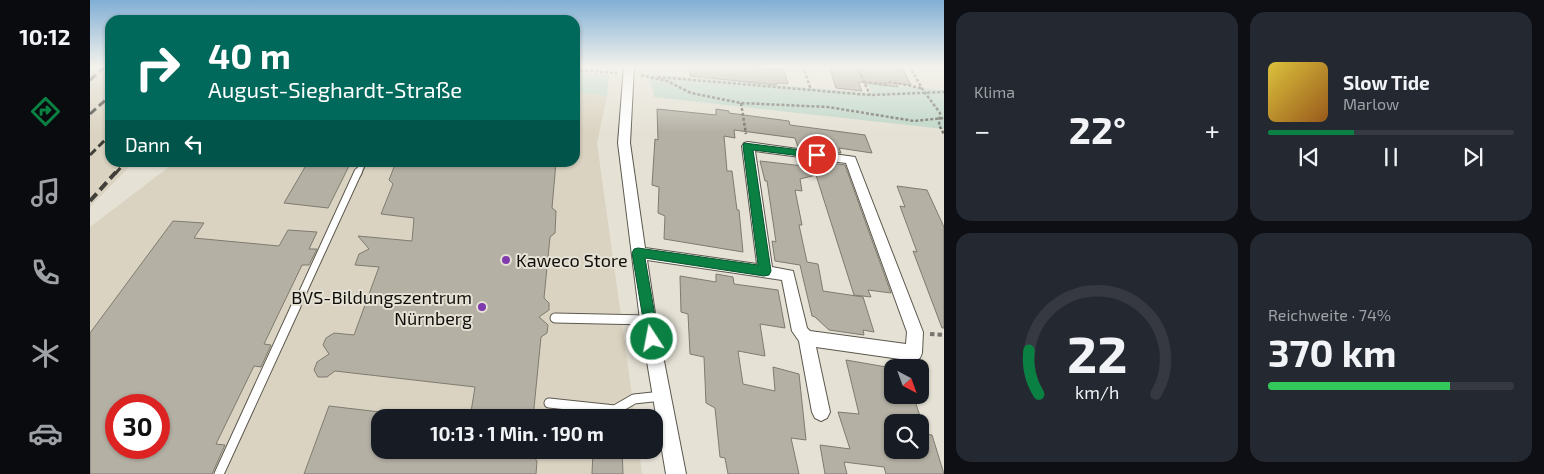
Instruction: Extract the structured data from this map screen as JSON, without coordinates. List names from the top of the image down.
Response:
{
  "places": ["Kaweco Store", "BVS-Bildungszentrum Nürnberg"],
  "north": "bottom right",
  "page": {
    "tabs": "10:12",
    "tile": [
      "Klima",
      ["Reichweite · 74%", "370 km"]
    ],
    "turn": ["40 m", "August-Sieghardt-Straße"],
    "song": ["Slow Tide", "Marlow"],
    "heat": ["−", "22°", "+"],
    "then": "Dann",
    "limit": "30",
    "trip": "10:13 · 1 Min. · 190 m",
    "gauge": ["22", "km/h"]
  }
}
